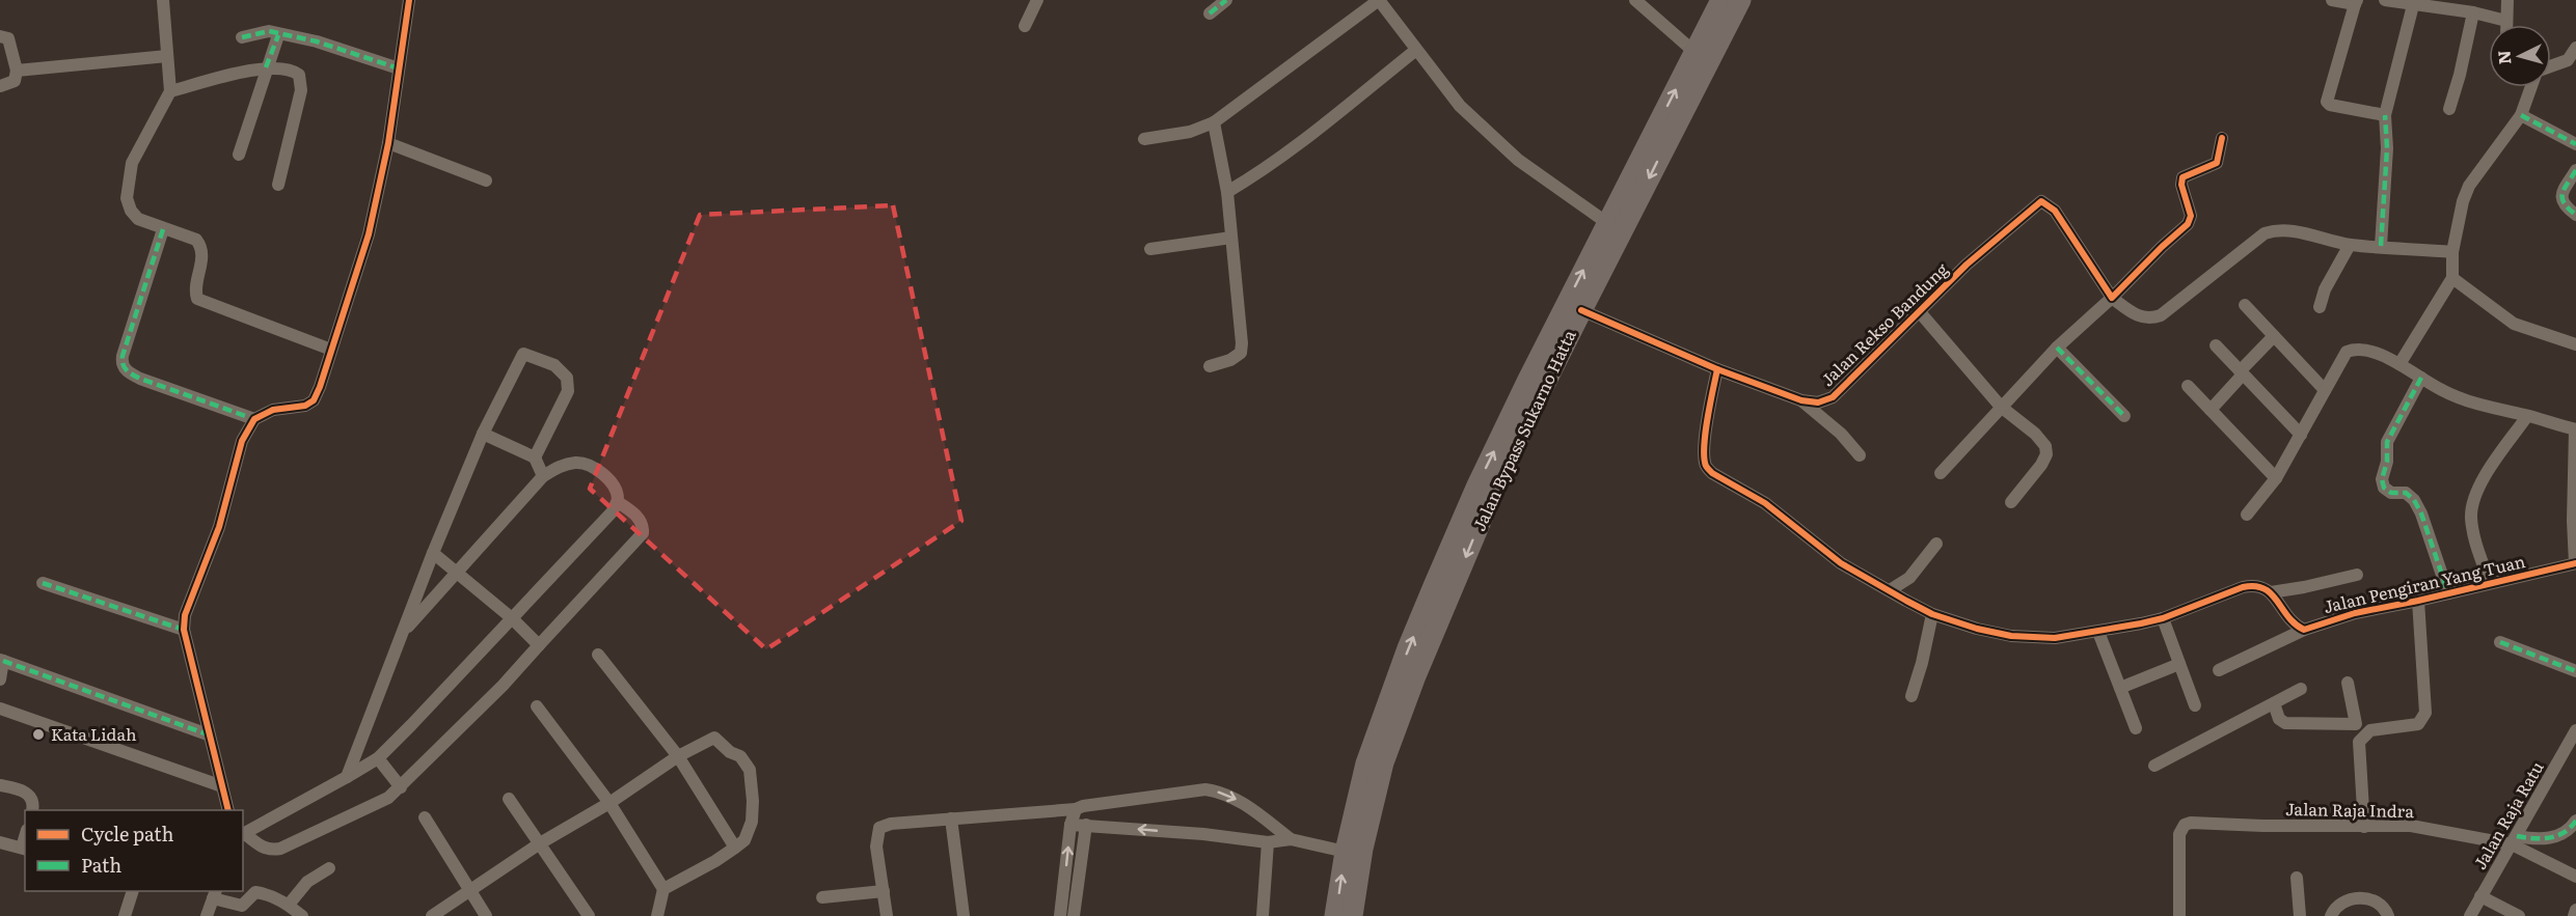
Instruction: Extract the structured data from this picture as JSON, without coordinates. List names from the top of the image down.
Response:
{
  "streets": {
    "highway": ["Jalan Bypass Sukarno Hatta"],
    "street": [
      "Jalan Rekso Bandung",
      "Jalan Pengiran Yang Tuan",
      "Jalan Raja Indra",
      "Jalan Raja Ratu"
    ]
  },
  "crossings": [
    ["Jalan Rekso Bandung", "Jalan Bypass Sukarno Hatta"],
    ["Jalan Raja Indra", "Jalan Raja Ratu"]
  ],
  "places": ["Kata Lidah"],
  "legend": ["Cycle path", "Path"],
  "north": "left"
}
